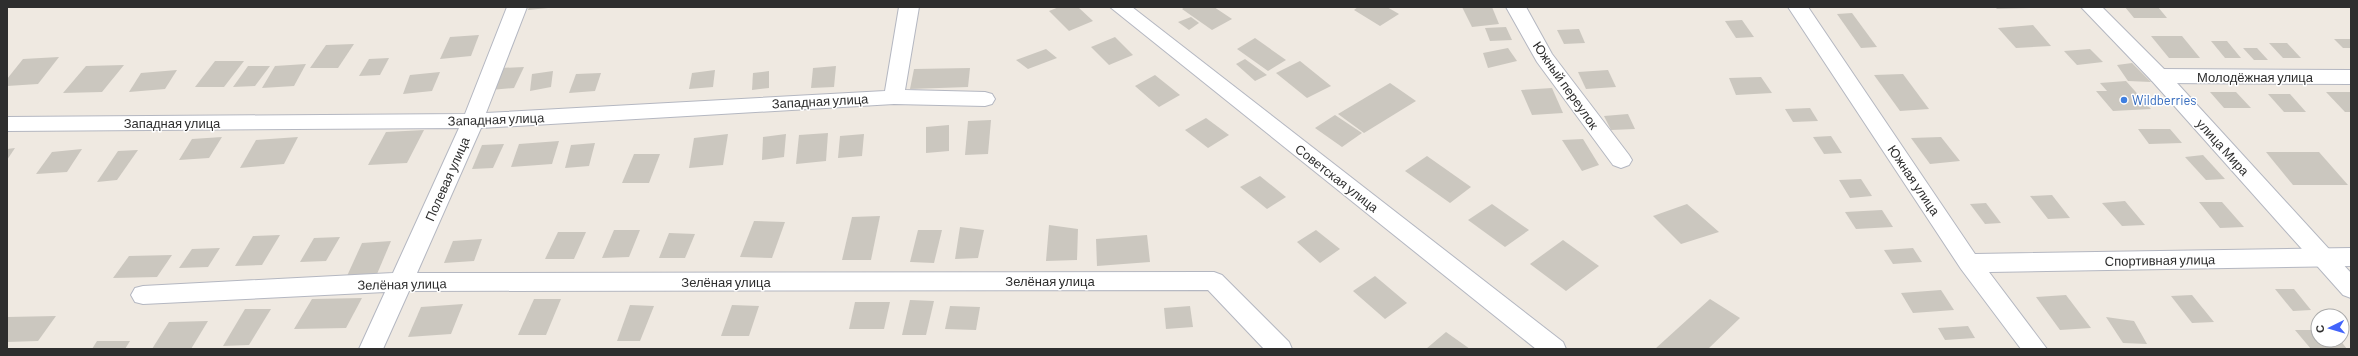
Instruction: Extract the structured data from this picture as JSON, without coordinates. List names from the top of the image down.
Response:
{
  "streets": {
    "street": [
      "Молодёжная улица",
      "Южный переулок",
      "Западная улица",
      "улица Мира",
      "Советская улица",
      "Полевая улица",
      "Южная улица",
      "Спортивная улица",
      "Зелёная улица"
    ]
  },
  "crossings": [
    ["Молодёжная улица", "улица Мира"],
    ["Западная улица", "Полевая улица"],
    ["улица Мира", "Спортивная улица"],
    ["Полевая улица", "Зелёная улица"],
    ["Южная улица", "Спортивная улица"]
  ],
  "places": ["Wildberries"],
  "north": "left"
}
